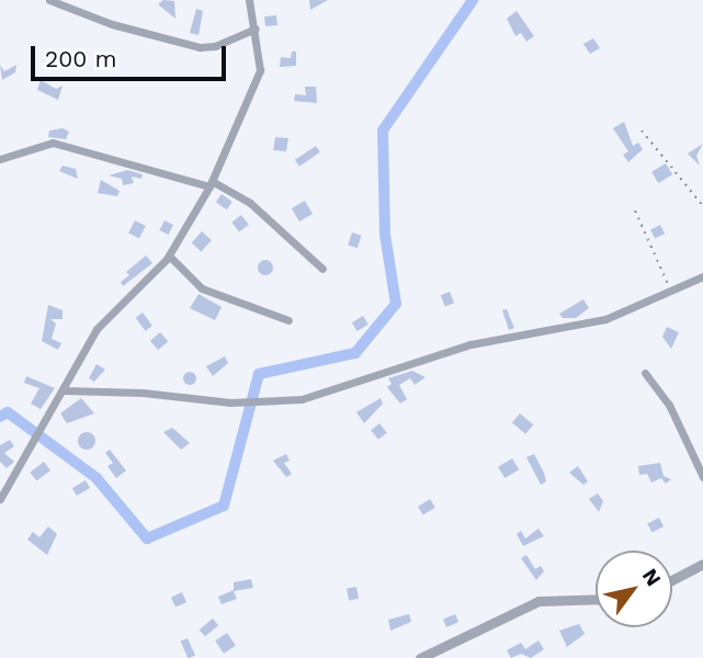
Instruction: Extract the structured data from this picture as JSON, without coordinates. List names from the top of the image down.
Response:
{
  "scale_bar": "200 m",
  "north": "top right"
}
